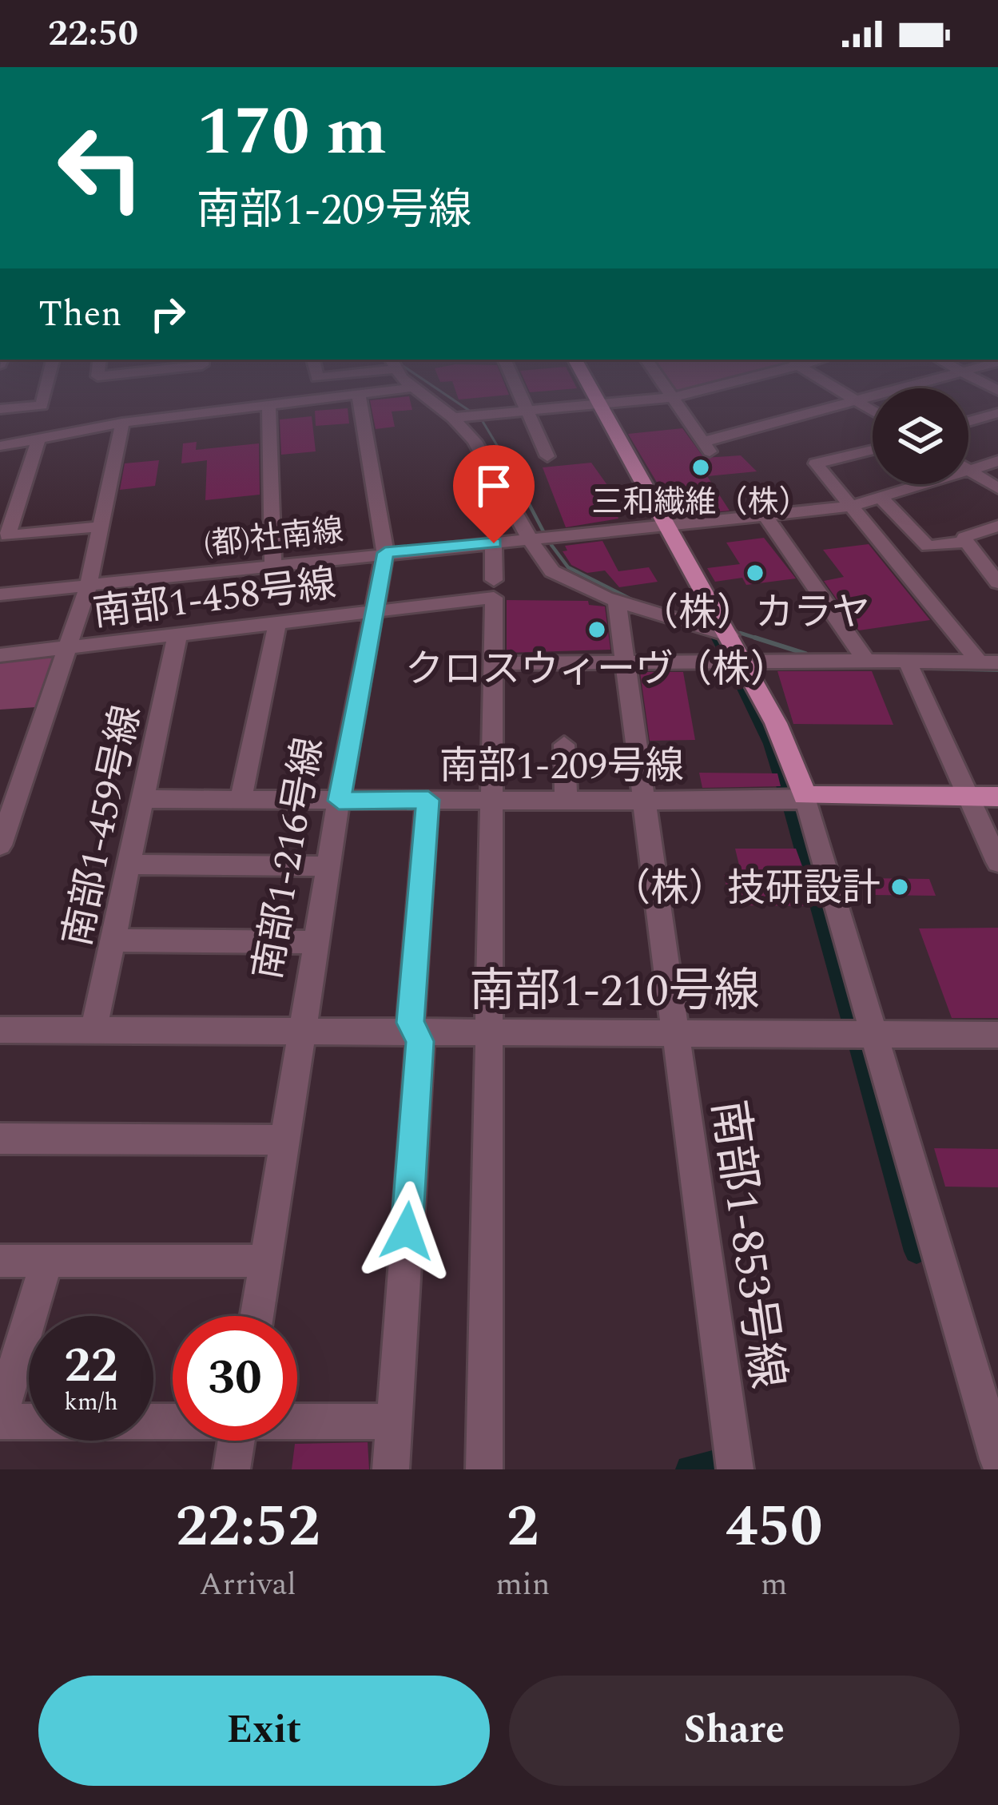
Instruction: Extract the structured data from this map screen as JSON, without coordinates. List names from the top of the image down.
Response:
{
  "streets": {
    "street": [
      "(都)社南線",
      "南部1-458号線",
      "南部1-209号線",
      "南部1-459号線",
      "南部1-216号線",
      "南部1-210号線",
      "南部1-853号線"
    ]
  },
  "crossings": [
    ["(都)社南線", "南部1-216号線"],
    ["南部1-458号線", "南部1-459号線"],
    ["南部1-458号線", "南部1-216号線"],
    ["南部1-209号線", "南部1-459号線"],
    ["南部1-209号線", "南部1-216号線"],
    ["南部1-209号線", "南部1-853号線"],
    ["南部1-459号線", "南部1-210号線"],
    ["南部1-216号線", "南部1-210号線"],
    ["南部1-210号線", "南部1-853号線"]
  ],
  "places": [
    "三和繊維（株）",
    "（株）カラヤ",
    "クロスウィーヴ（株）",
    "（株）技研設計"
  ],
  "page": {
    "status": "22:50",
    "turn": ["170 m", "南部1-209号線"],
    "then": "Then",
    "speed": "22 km/h",
    "limit": "30",
    "eta": [
      "22:52",
      "Arrival",
      "2",
      "min",
      "450",
      "m"
    ],
    "buttons": ["Exit", "Share"]
  }
}
